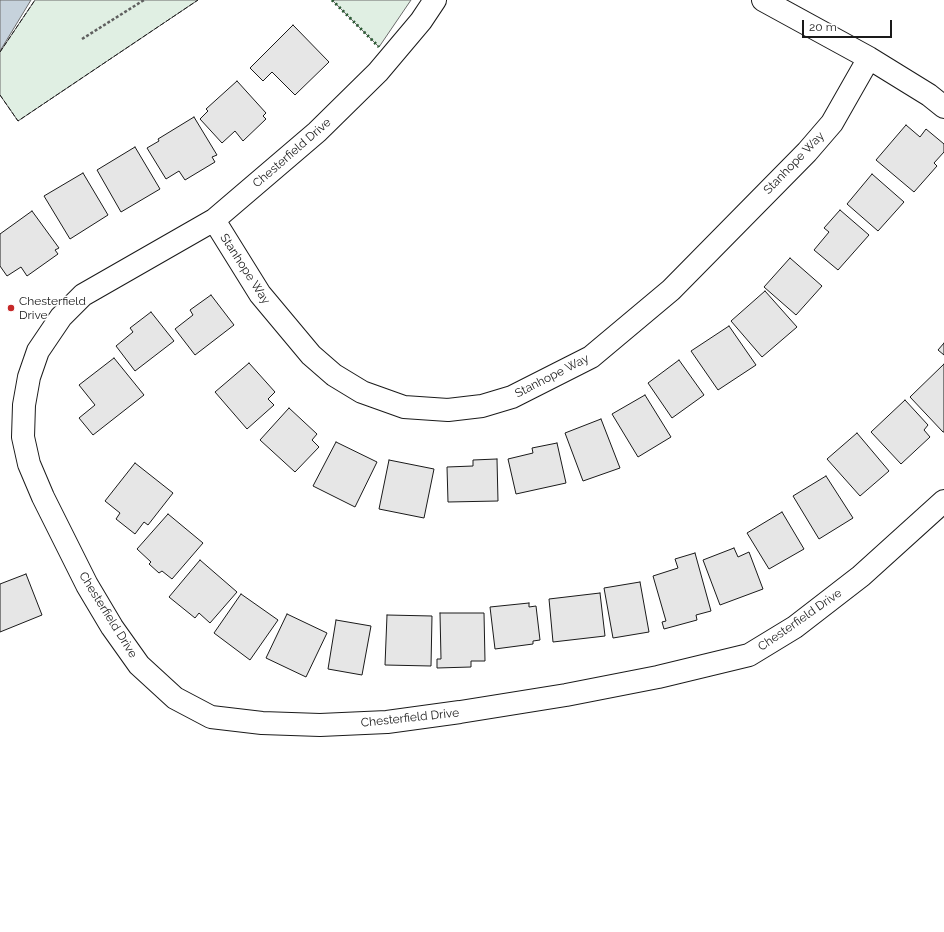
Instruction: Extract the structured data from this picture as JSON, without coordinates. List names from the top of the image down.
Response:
{
  "streets": {
    "street": ["Chesterfield Drive", "Stanhope Way"]
  },
  "crossings": [
    ["Chesterfield Drive", "Stanhope Way"]
  ],
  "places": ["Chesterfield Drive"],
  "scale_bar": "20 m"
}
